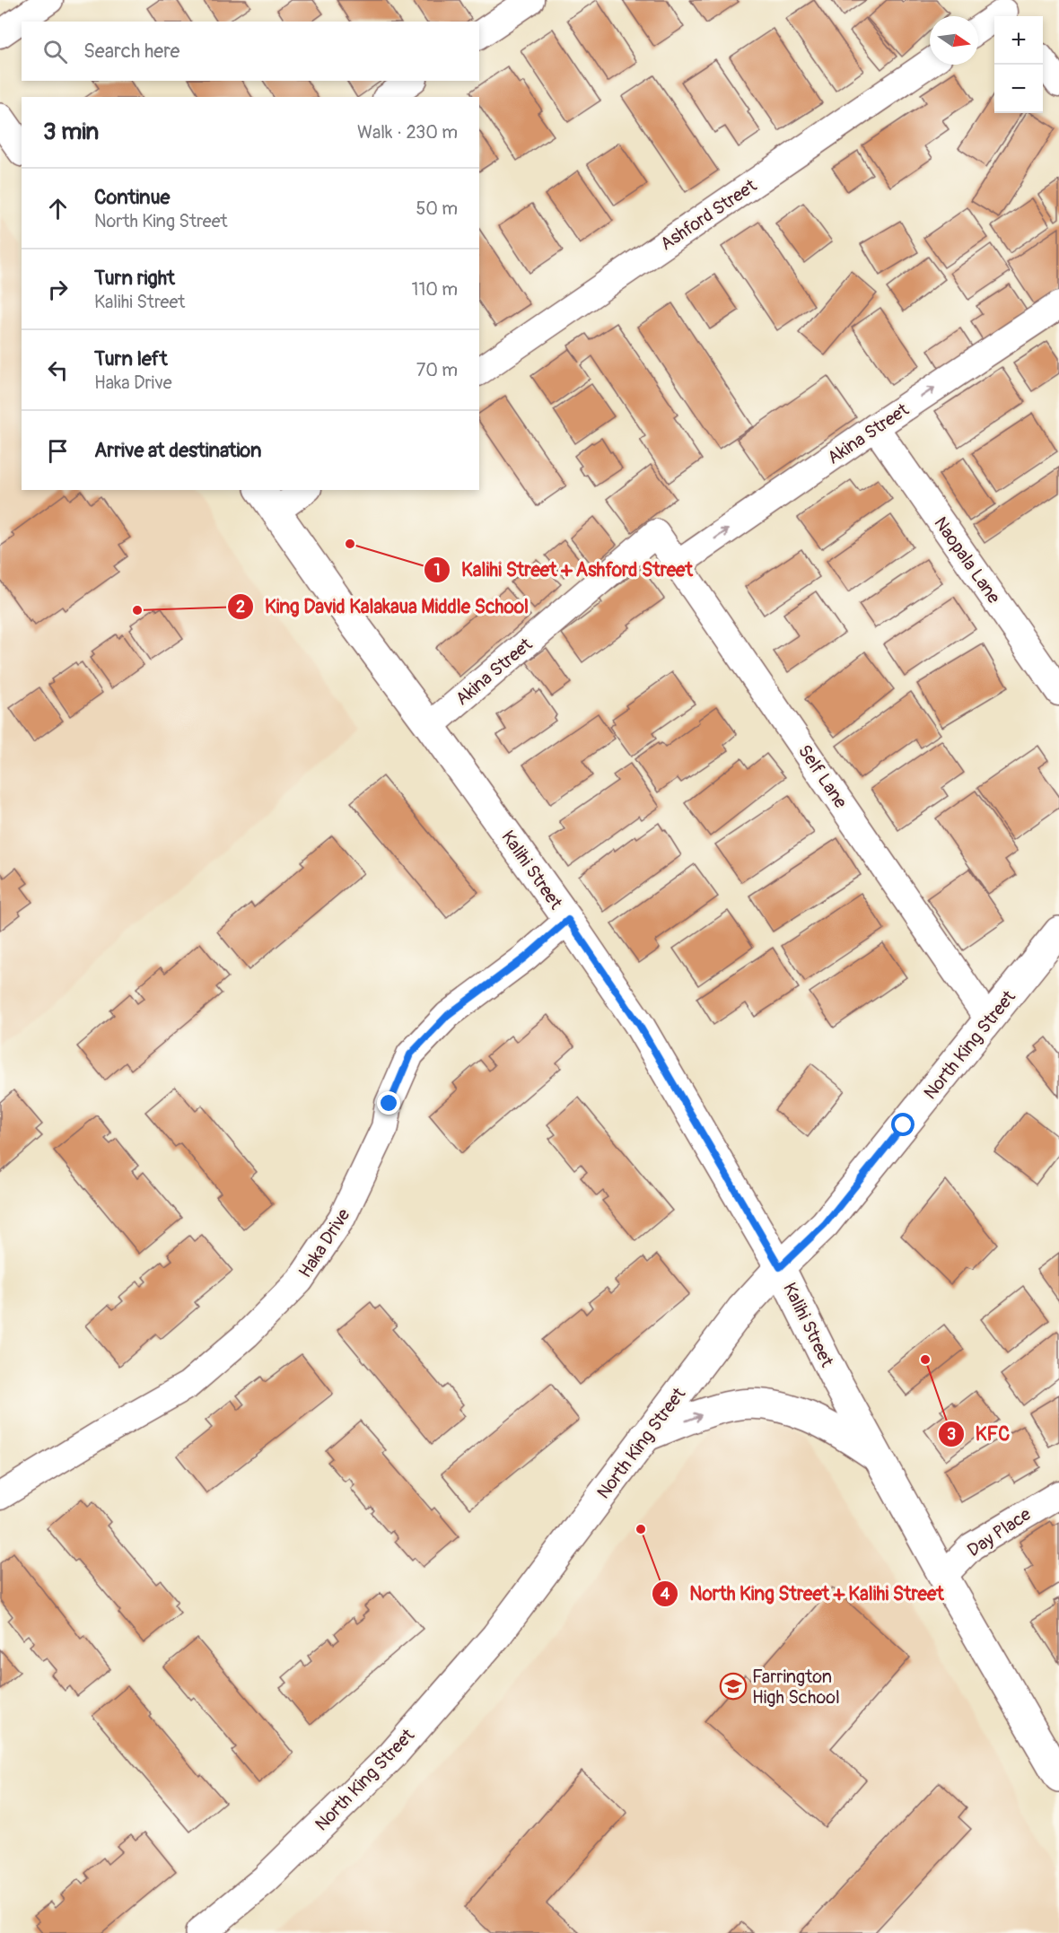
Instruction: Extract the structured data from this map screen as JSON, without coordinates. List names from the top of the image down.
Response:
{
  "streets": {
    "main road": ["Kalihi Street", "North King Street"],
    "street": [
      "Ashford Street",
      "Akina Street",
      "Naopala Lane",
      "Self Lane",
      "Haka Drive",
      "Day Place"
    ]
  },
  "crossings": [
    ["Akina Street", "Naopala Lane"],
    ["Akina Street", "Self Lane"],
    ["Akina Street", "Kalihi Street"],
    ["Self Lane", "North King Street"],
    ["Kalihi Street", "North King Street"],
    ["Kalihi Street", "Haka Drive"],
    ["Kalihi Street", "Day Place"]
  ],
  "one_way": ["Akina Street"],
  "places": {
    "other": [
      "Kalihi Street + Ashford Street",
      "King David Kalakaua Middle School",
      "KFC",
      "North King Street + Kalihi Street"
    ],
    "school or university": ["Farrington High School"]
  },
  "north": "right",
  "page": {
    "map_buttons": ["+", "−"],
    "search": "Search here",
    "heading": ["3 min", "Walk · 230 m"],
    "list": [
      ["Continue", "North King Street", "50 m"],
      ["Turn right", "Kalihi Street", "110 m"],
      ["Turn left", "Haka Drive", "70 m"],
      "Arrive at destination"
    ]
  }
}
